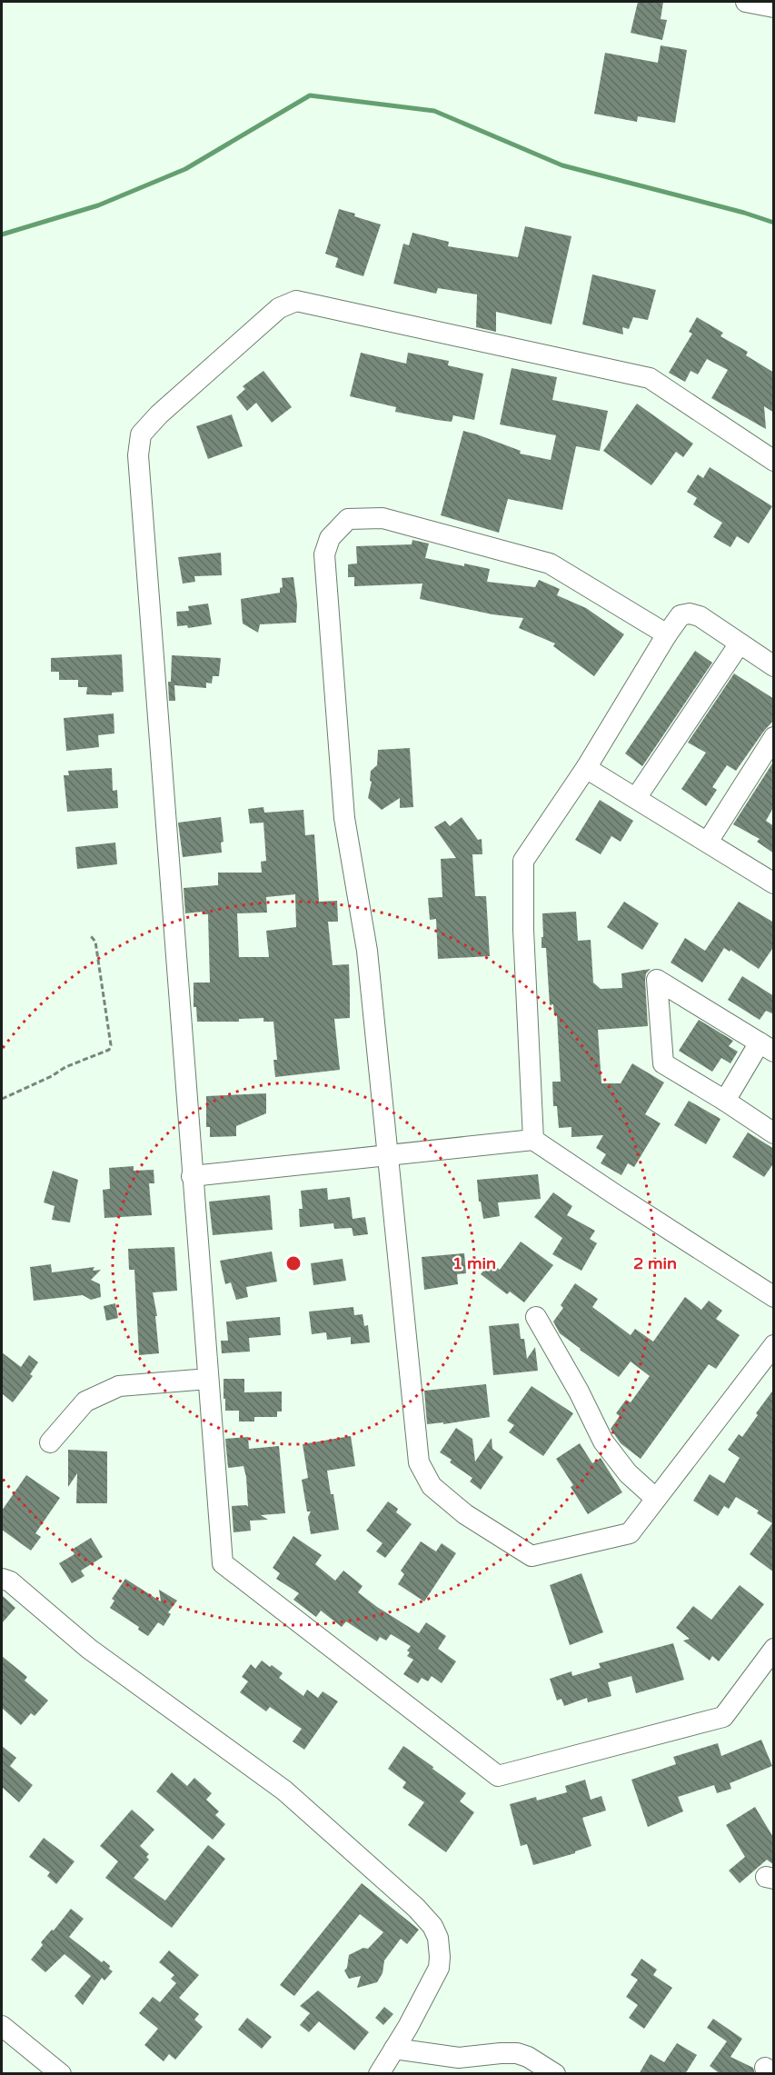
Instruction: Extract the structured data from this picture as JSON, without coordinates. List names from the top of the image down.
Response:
{
  "rings": ["1 min", "2 min"]
}
